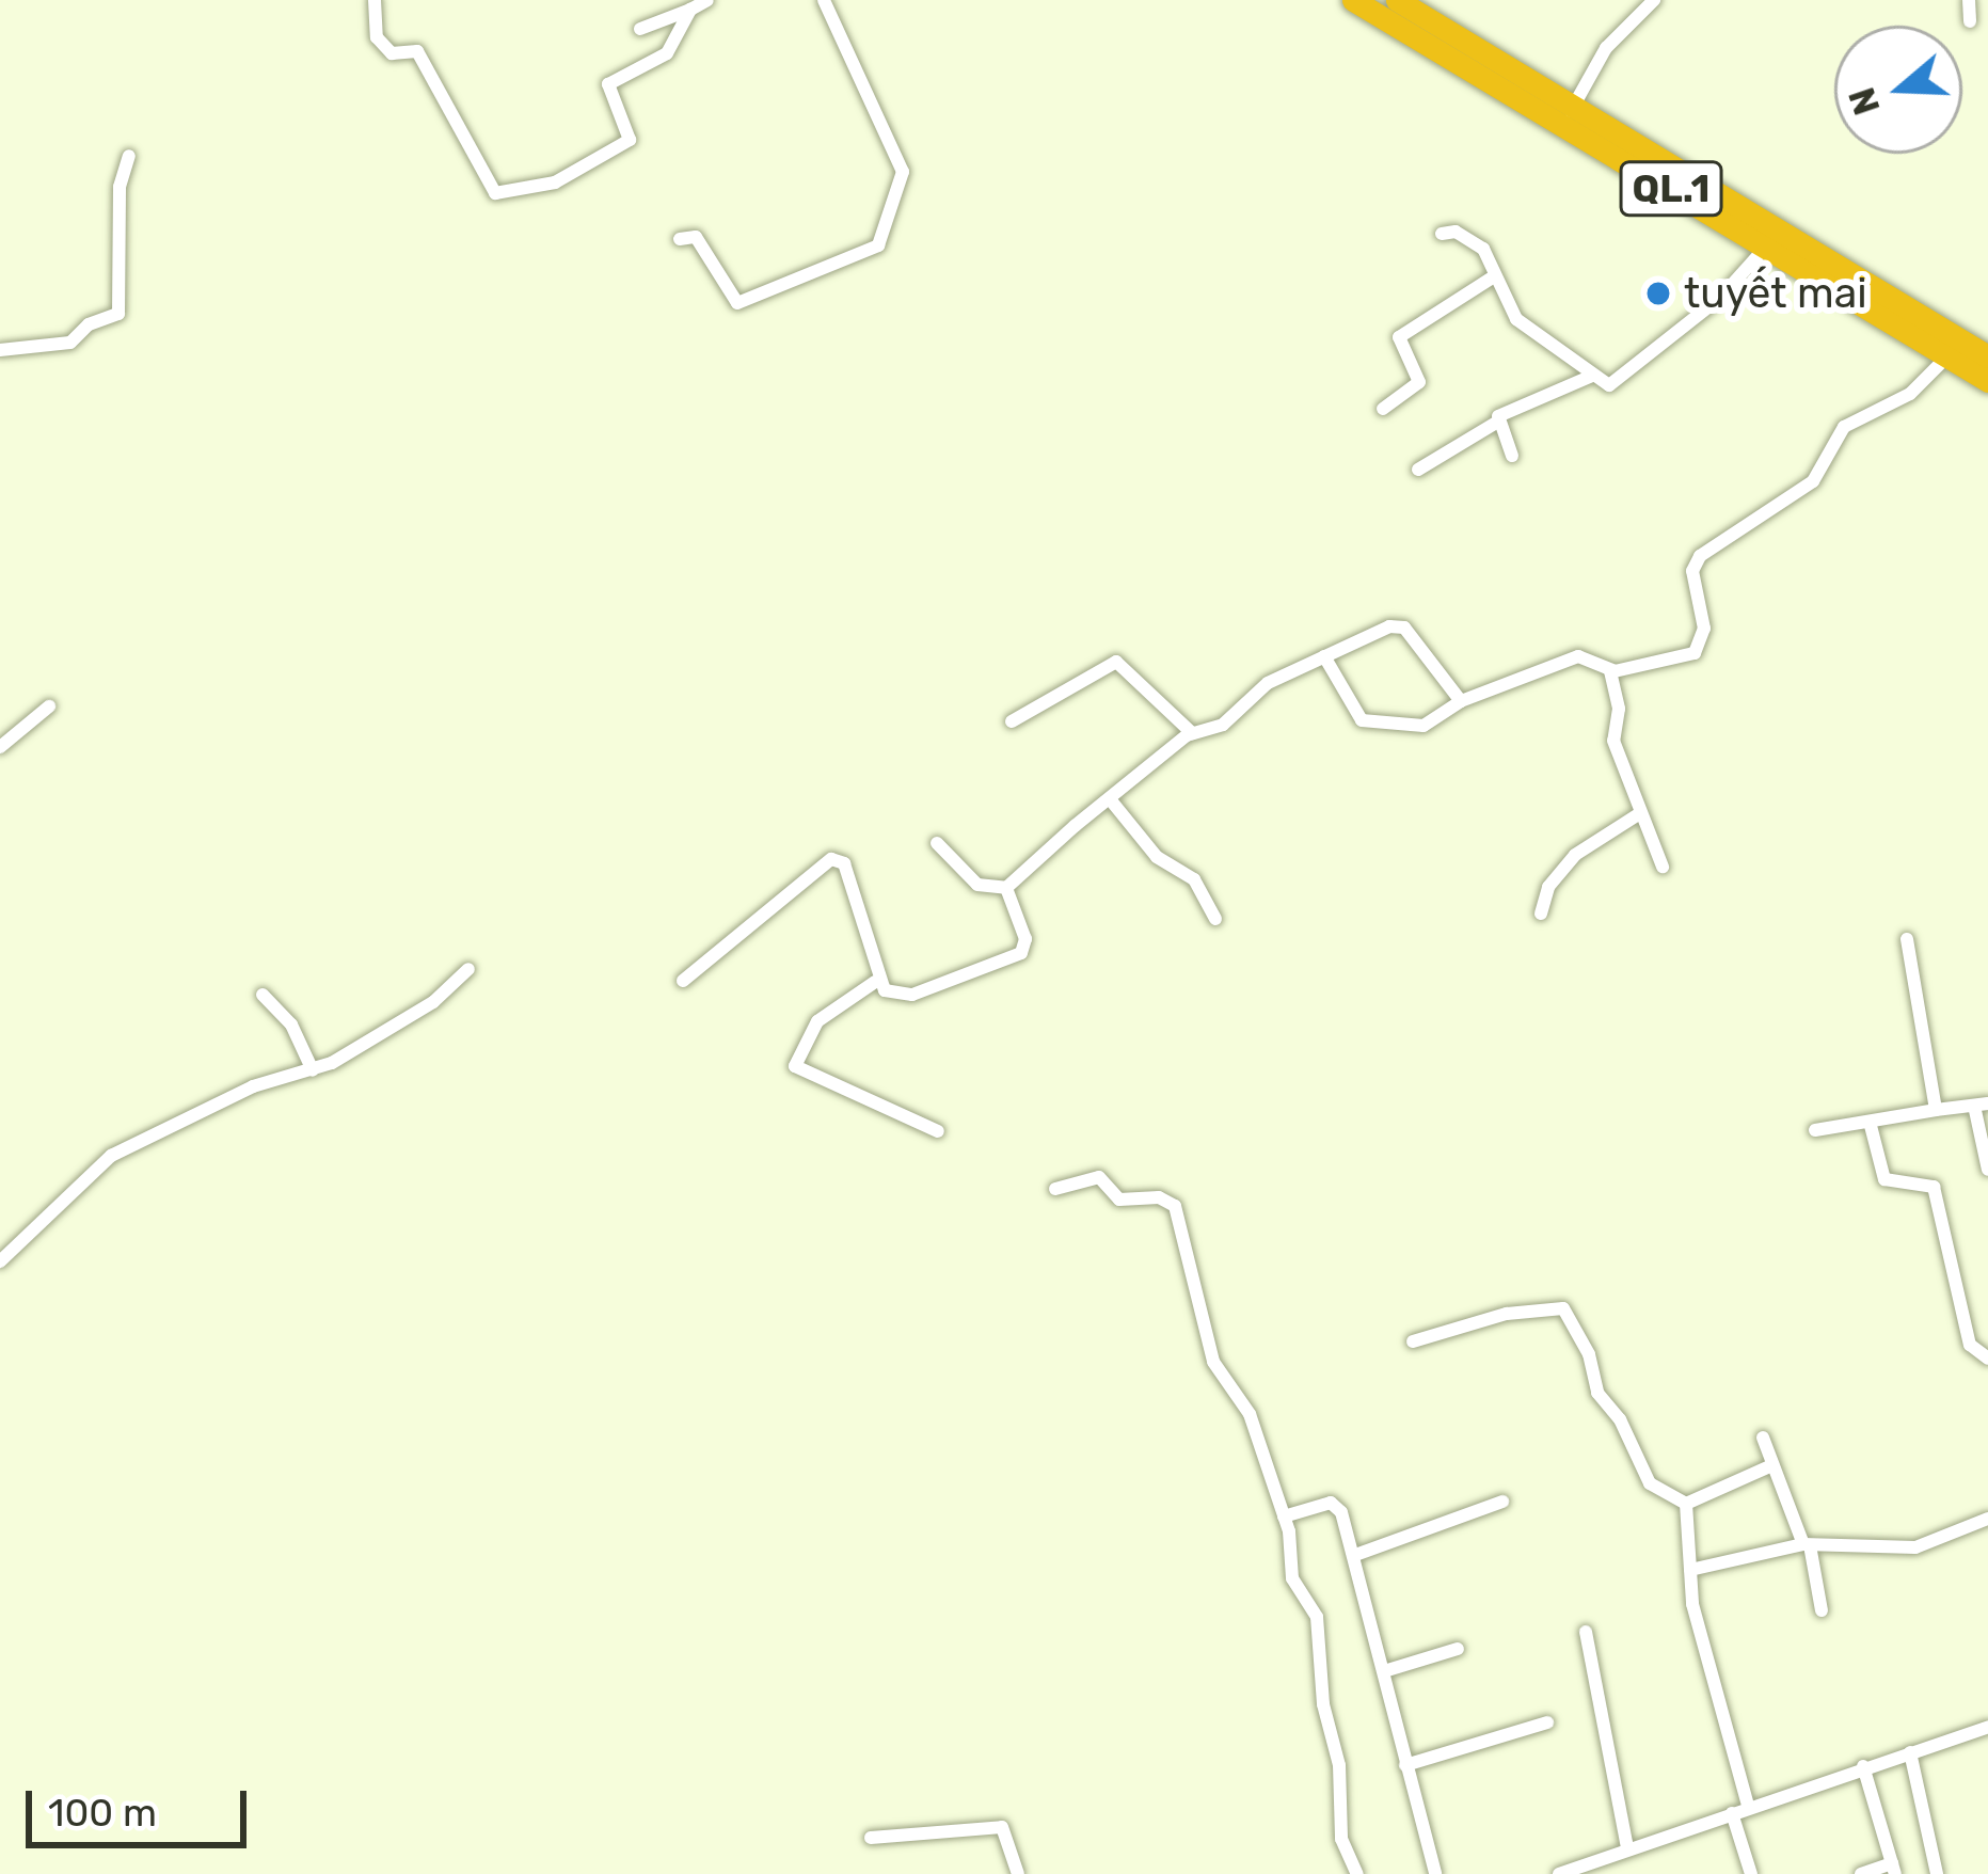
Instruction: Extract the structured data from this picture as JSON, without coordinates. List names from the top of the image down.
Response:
{
  "streets": {
    "highway": ["QL.1"]
  },
  "places": ["tuyết mai"],
  "scale_bar": "100 m",
  "north": "left"
}
